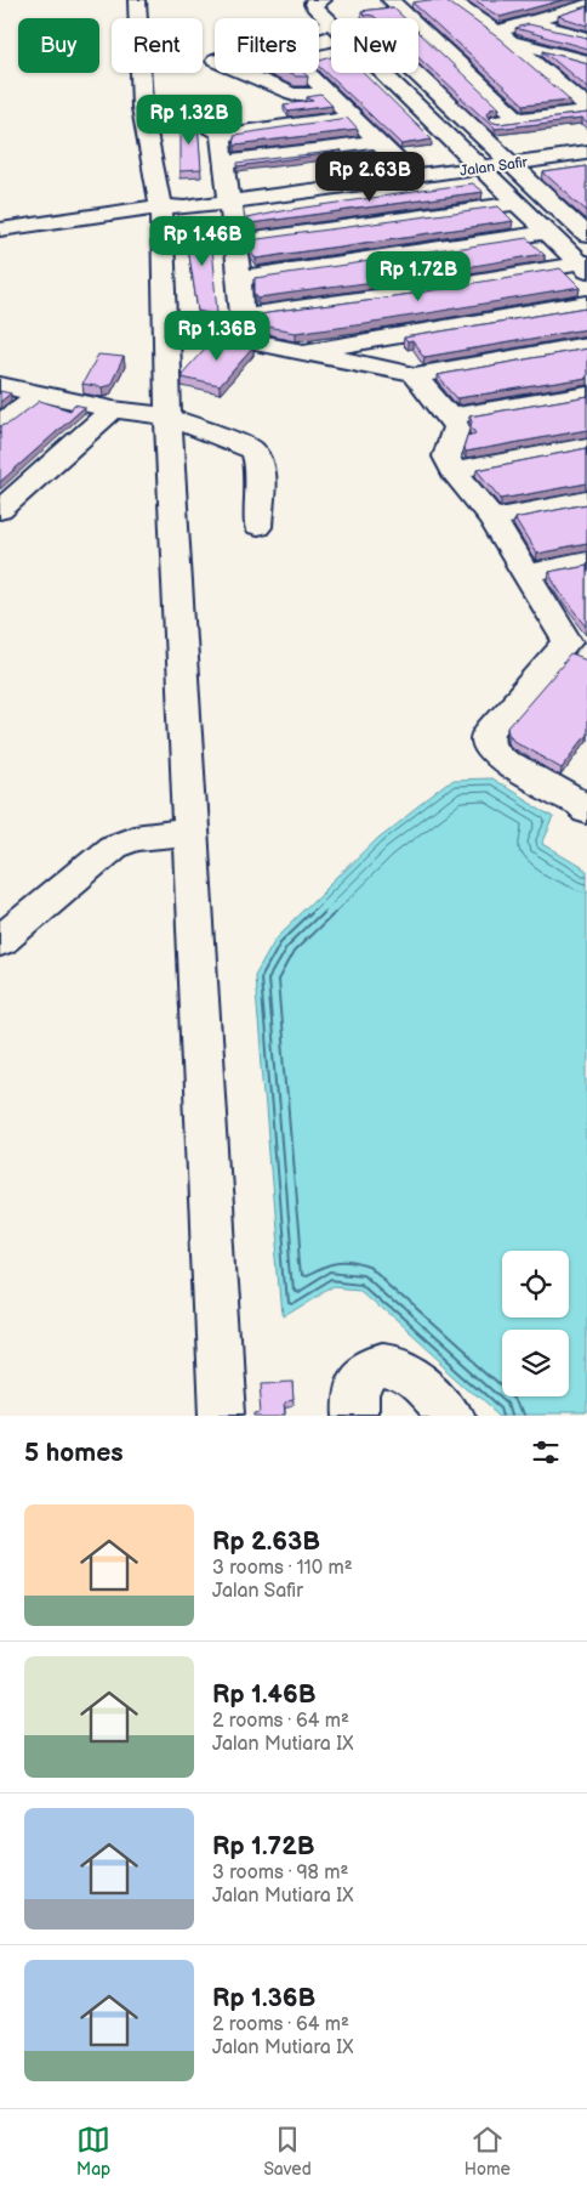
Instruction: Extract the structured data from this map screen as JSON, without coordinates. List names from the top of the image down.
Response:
{
  "streets": {
    "street": ["Jalan Safir"]
  },
  "page": {
    "chip": [
      "Buy",
      "Rent",
      "Filters",
      "New"
    ],
    "price": [
      "Rp 1.32B",
      "Rp 2.63B",
      "Rp 1.46B",
      "Rp 1.72B",
      "Rp 1.36B"
    ],
    "heading": "5 homes",
    "list": [
      {
        "name": "Rp 2.63B",
        "note": "3 rooms · 110 m² · Jalan Safir"
      },
      {
        "name": "Rp 1.46B",
        "note": "2 rooms · 64 m² · Jalan Mutiara IX"
      },
      {
        "name": "Rp 1.72B",
        "note": "3 rooms · 98 m² · Jalan Mutiara IX"
      },
      {
        "name": "Rp 1.36B",
        "note": "2 rooms · 64 m² · Jalan Mutiara IX"
      }
    ],
    "tabs": ["Map", "Saved", "Home"]
  }
}
